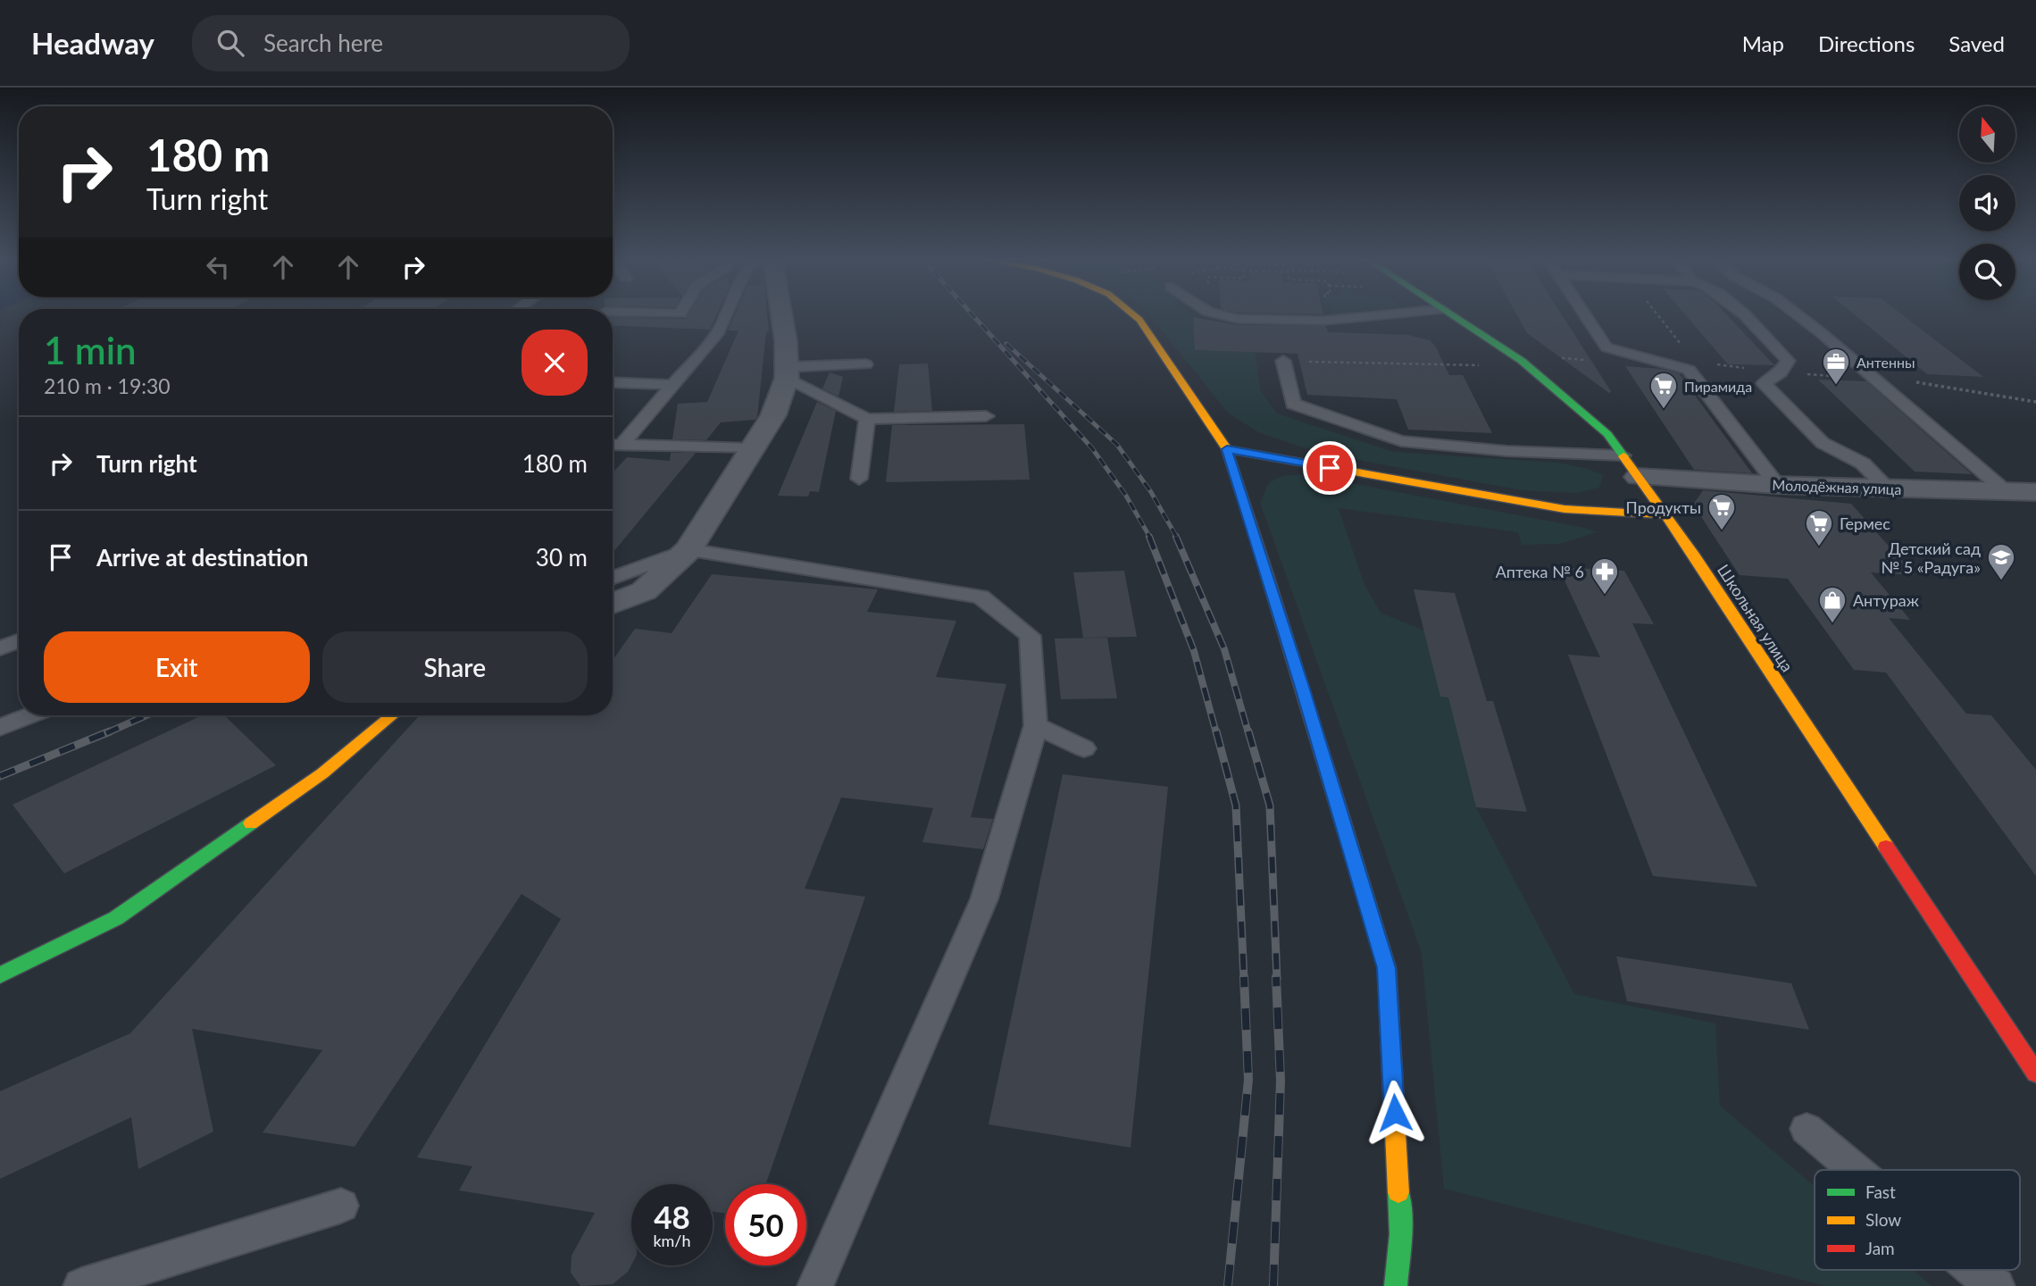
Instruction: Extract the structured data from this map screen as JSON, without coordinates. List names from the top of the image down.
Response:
{
  "streets": {
    "main road": ["Школьная улица"],
    "street": ["Молодёжная улица"]
  },
  "crossings": [
    ["Молодёжная улица", "Школьная улица"]
  ],
  "places": {
    "office": ["Антенны"],
    "supermarket": ["Пирамида", "Продукты", "Гермес"],
    "school or university": ["Детский сад № 5 «Радуга»"],
    "pharmacy": ["Аптека № 6"],
    "shop": ["Антураж"]
  },
  "legend": ["Fast", "Slow", "Jam"],
  "north": "top",
  "page": {
    "header": "Headway",
    "search": "Search here",
    "nav": ["Map", "Directions", "Saved"],
    "turn": ["180 m", "Turn right"],
    "heading": ["1 min", "210 m · 19:30"],
    "list": [
      {
        "name": "Turn right",
        "value": "180 m"
      },
      {
        "name": "Arrive at destination",
        "value": "30 m"
      }
    ],
    "buttons": ["Exit", "Share"],
    "speed": "48 km/h",
    "limit": "50"
  }
}
